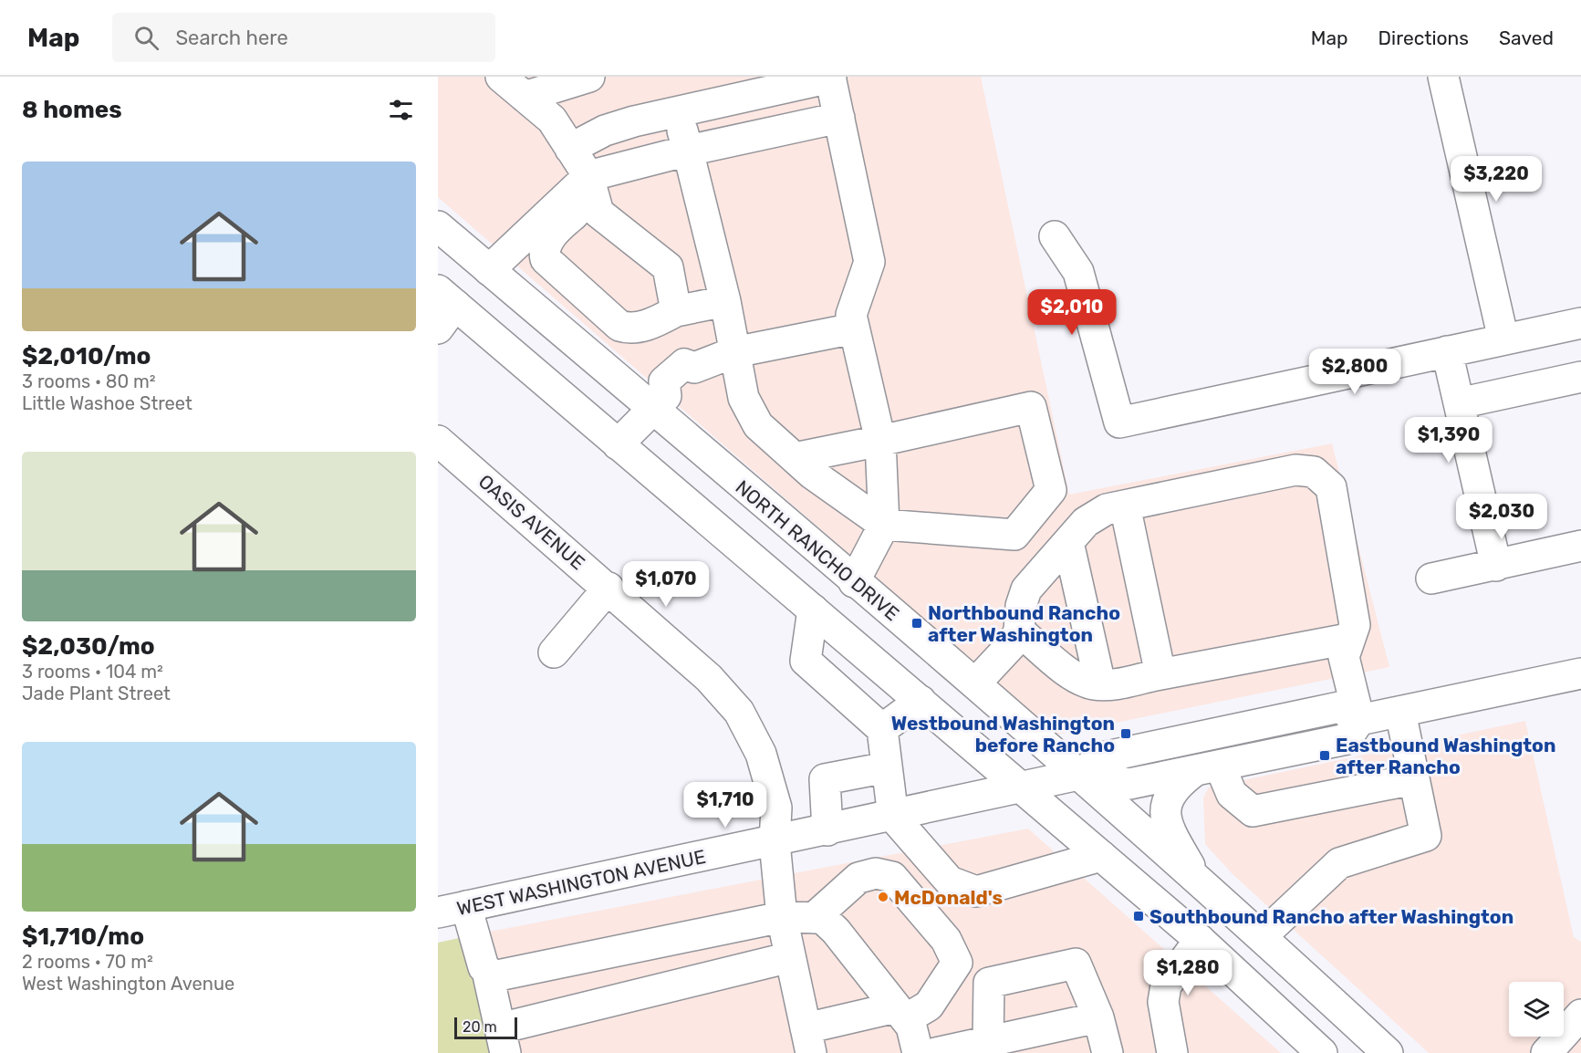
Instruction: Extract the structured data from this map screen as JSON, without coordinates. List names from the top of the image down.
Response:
{
  "streets": {
    "main road": ["OASIS AVENUE", "NORTH RANCHO DRIVE", "WEST WASHINGTON AVENUE"]
  },
  "crossings": [
    ["OASIS AVENUE", "WEST WASHINGTON AVENUE"],
    ["NORTH RANCHO DRIVE", "WEST WASHINGTON AVENUE"]
  ],
  "places": {
    "transit": [
      "Northbound Rancho after Washington",
      "Westbound Washington before Rancho",
      "Eastbound Washington after Rancho",
      "Southbound Rancho after Washington"
    ],
    "other": ["McDonald's"]
  },
  "scale_bar": "20 m",
  "page": {
    "header": "Map",
    "search": "Search here",
    "nav": ["Map", "Directions", "Saved"],
    "heading": "8 homes",
    "list": [
      {
        "name": "$2,010/mo",
        "note": "3 rooms · 80 m² · Little Washoe Street"
      },
      {
        "name": "$2,030/mo",
        "note": "3 rooms · 104 m² · Jade Plant Street"
      },
      {
        "name": "$1,710/mo",
        "note": "2 rooms · 70 m² · West Washington Avenue"
      }
    ],
    "price": [
      "$3,220",
      "$2,010",
      "$2,800",
      "$1,390",
      "$2,030",
      "$1,070",
      "$1,710",
      "$1,280"
    ],
    "scale": "20 m"
  }
}
